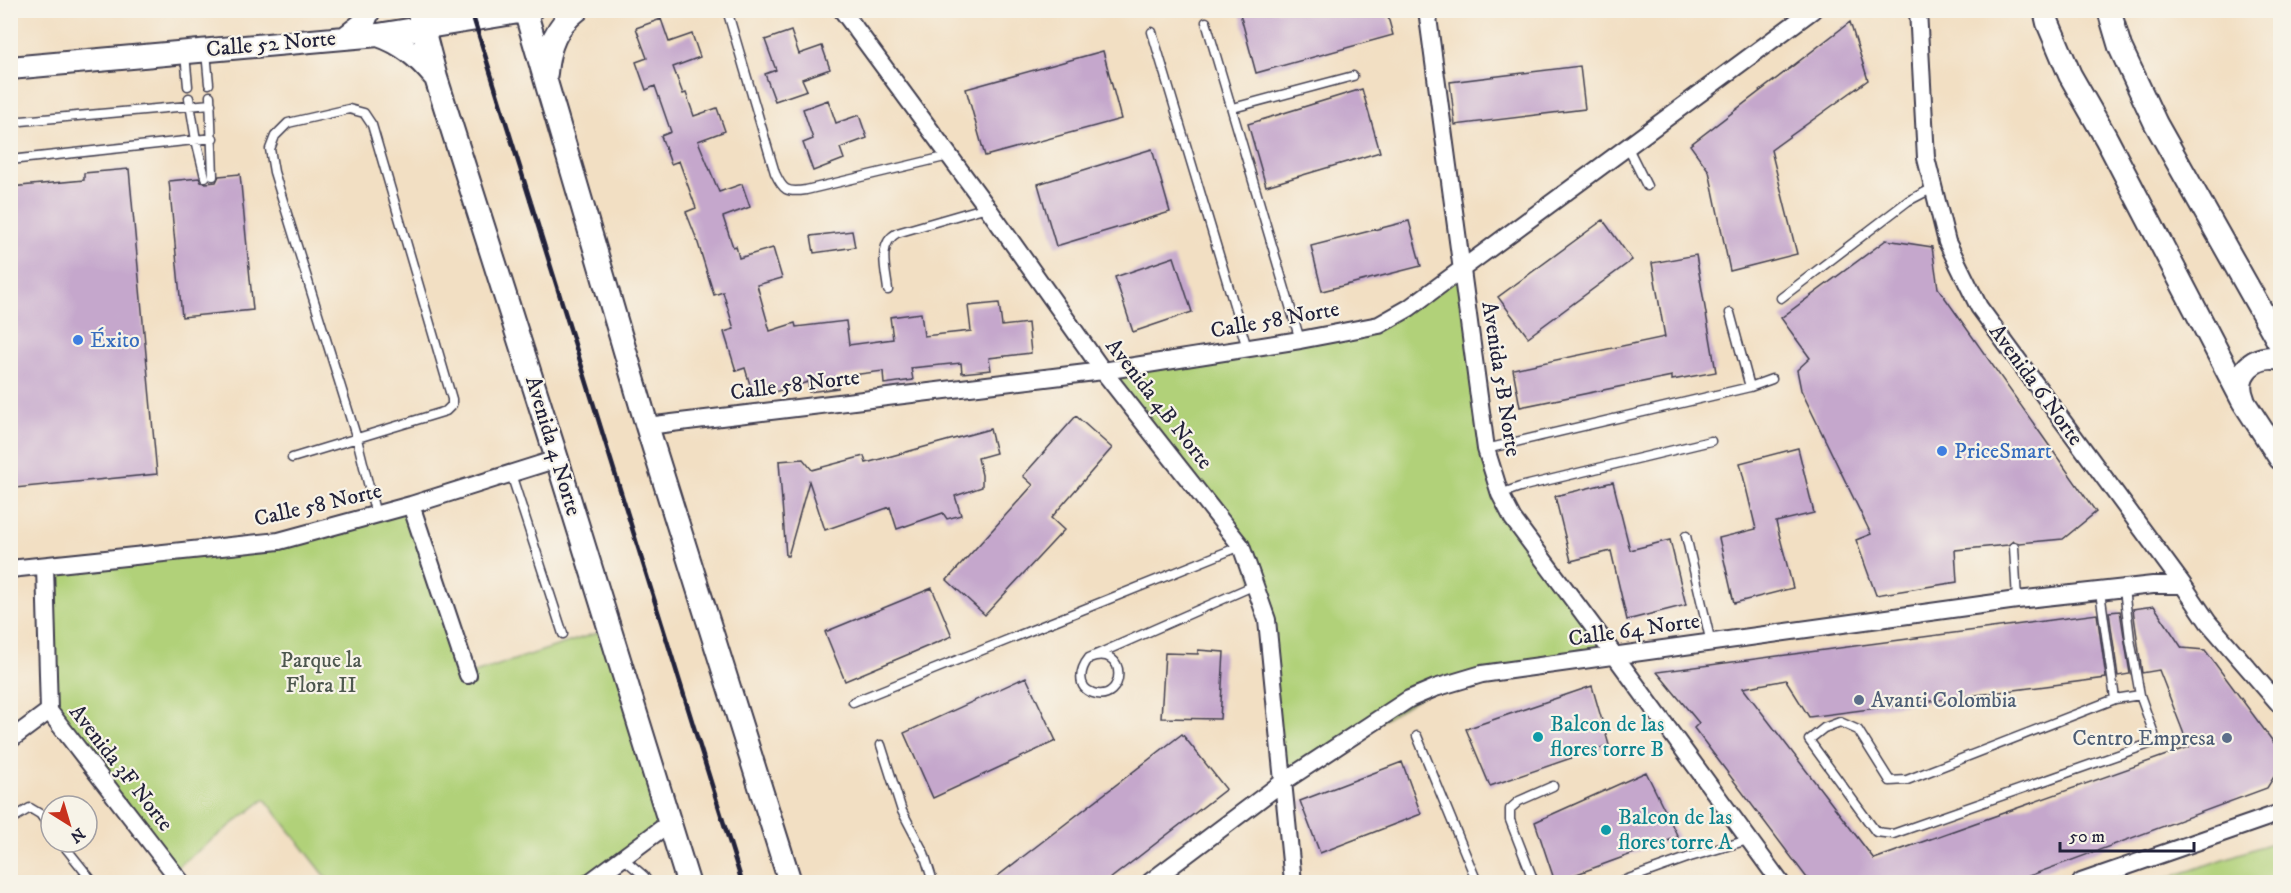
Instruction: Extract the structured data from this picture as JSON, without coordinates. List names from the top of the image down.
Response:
{
  "streets": {
    "main road": ["Calle 52 Norte", "Avenida 4 Norte"],
    "street": [
      "Calle 58 Norte",
      "Avenida 5B Norte",
      "Avenida 6 Norte",
      "Avenida 4B Norte",
      "Calle 64 Norte",
      "Avenida 3F Norte"
    ]
  },
  "crossings": [
    ["Calle 52 Norte", "Avenida 4 Norte"],
    ["Calle 58 Norte", "Avenida 5B Norte"],
    ["Calle 58 Norte", "Avenida 4B Norte"],
    ["Calle 58 Norte", "Avenida 4 Norte"],
    ["Calle 58 Norte", "Avenida 3F Norte"],
    ["Avenida 5B Norte", "Calle 64 Norte"],
    ["Avenida 6 Norte", "Calle 64 Norte"],
    ["Avenida 4B Norte", "Calle 64 Norte"]
  ],
  "parks": ["Parque la Flora II"],
  "places": [
    "Éxito",
    "PriceSmart",
    "Avanti Colombia",
    "Balcon de las flores torre B",
    "Centro Empresa",
    "Balcon de las flores torre A"
  ],
  "scale_bar": "50 m",
  "north": "bottom right"
}
